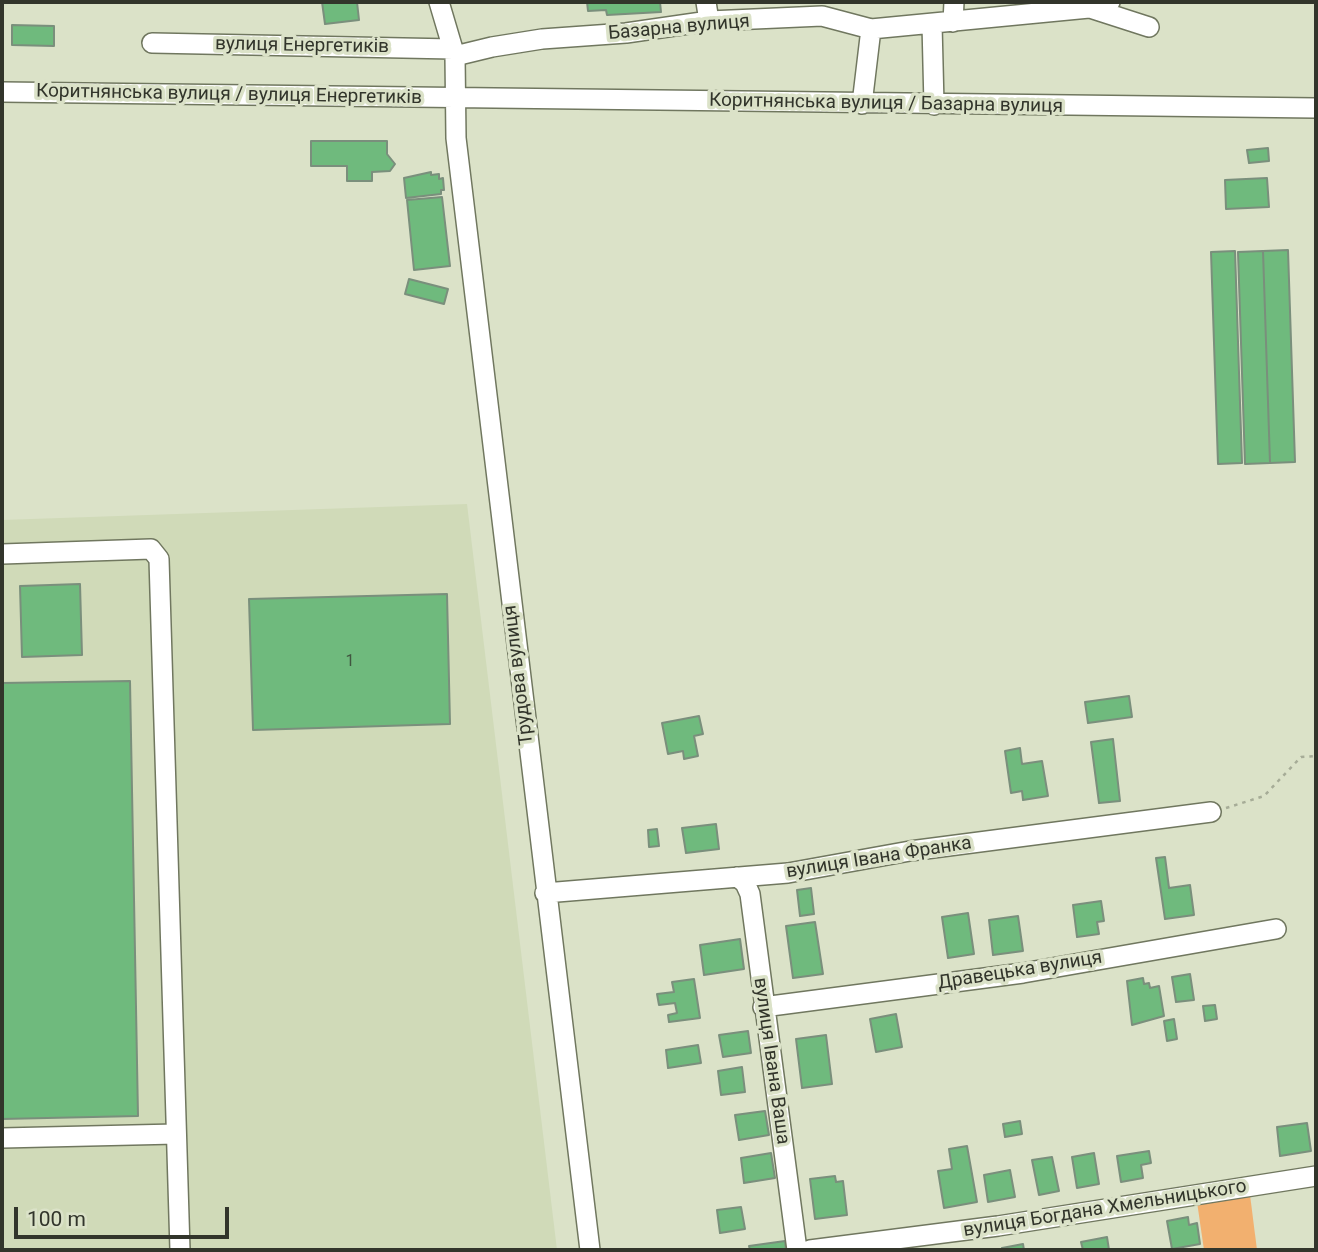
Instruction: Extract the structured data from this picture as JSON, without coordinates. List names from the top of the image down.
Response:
{
  "streets": {
    "street": [
      "Базарна вулиця",
      "вулиця Енергетиків",
      "Коритнянська вулиця / вулиця Енергетиків",
      "Коритнянська вулиця / Базарна вулиця",
      "Трудова вулиця",
      "вулиця Івана Франка",
      "Дравецька вулиця",
      "вулиця Івана Ваша",
      "вулиця Богдана Хмельницького"
    ]
  },
  "crossings": [
    ["Базарна вулиця", "вулиця Енергетиків"],
    ["Базарна вулиця", "Трудова вулиця"],
    ["вулиця Енергетиків", "Трудова вулиця"],
    ["Коритнянська вулиця / вулиця Енергетиків", "Коритнянська вулиця / Базарна вулиця"],
    ["Коритнянська вулиця / вулиця Енергетиків", "Трудова вулиця"],
    ["Коритнянська вулиця / Базарна вулиця", "Трудова вулиця"],
    ["Трудова вулиця", "вулиця Івана Франка"],
    ["вулиця Івана Франка", "вулиця Івана Ваша"],
    ["Дравецька вулиця", "вулиця Івана Ваша"]
  ],
  "house_numbers": ["1"],
  "scale_bar": "100 m"
}
